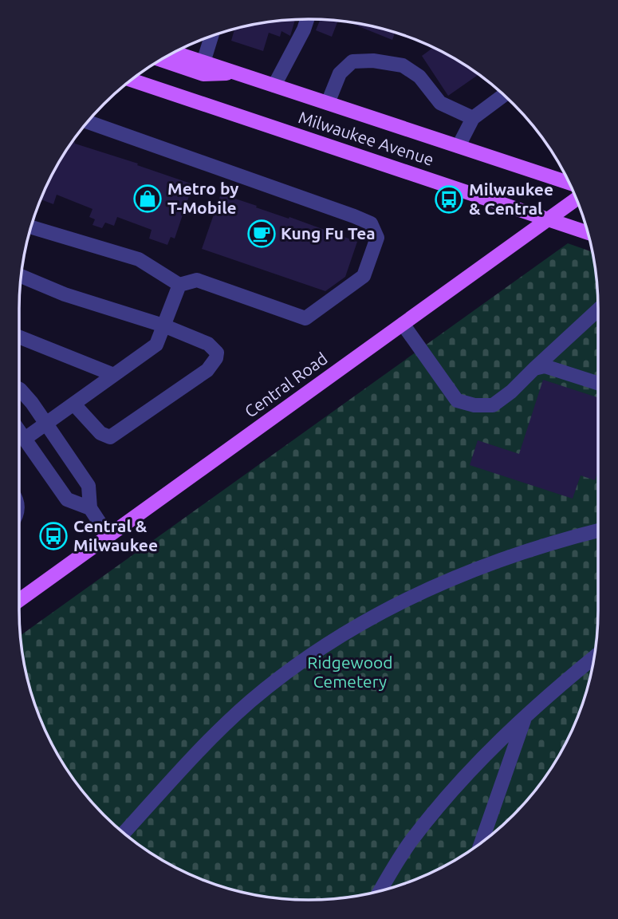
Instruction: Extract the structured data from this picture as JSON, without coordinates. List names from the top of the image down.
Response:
{
  "streets": {
    "main road": ["Milwaukee Avenue", "Central Road"]
  },
  "crossings": [
    ["Milwaukee Avenue", "Central Road"]
  ],
  "parks": ["Ridgewood Cemetery"],
  "places": {
    "shop": ["Metro by T-Mobile"],
    "bus stop": ["Milwaukee & Central", "Central & Milwaukee"],
    "cafe": ["Kung Fu Tea"]
  }
}
